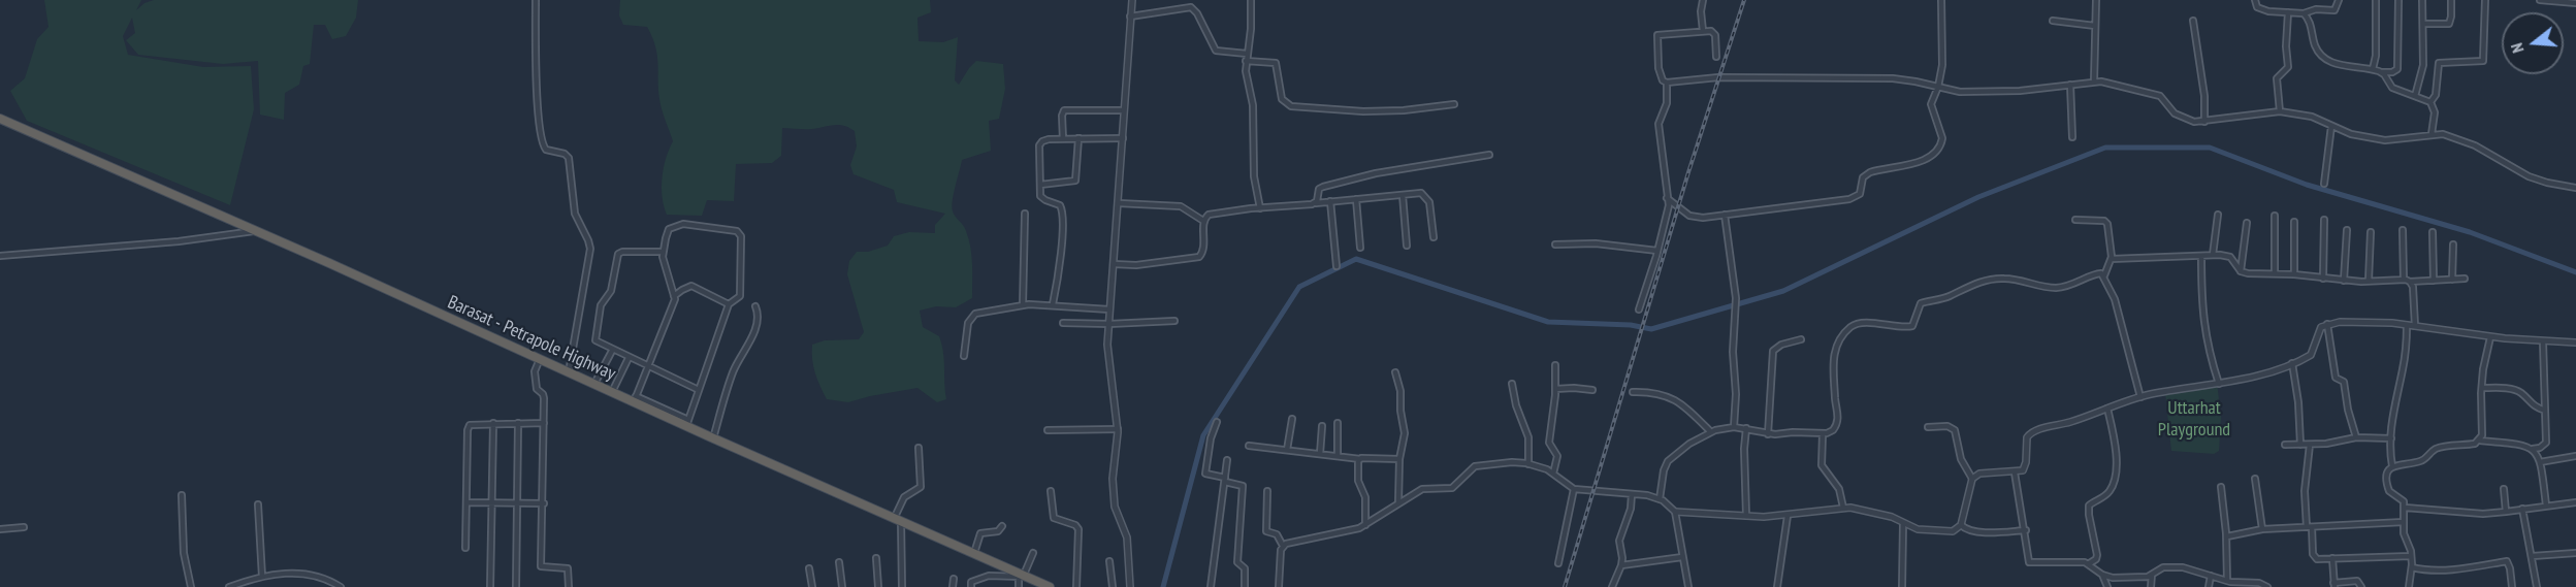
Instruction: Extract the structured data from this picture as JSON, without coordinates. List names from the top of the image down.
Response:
{
  "streets": {
    "highway": ["Barasat - Petrapole Highway"]
  },
  "parks": ["Uttarhat Playground"],
  "north": "left"
}
